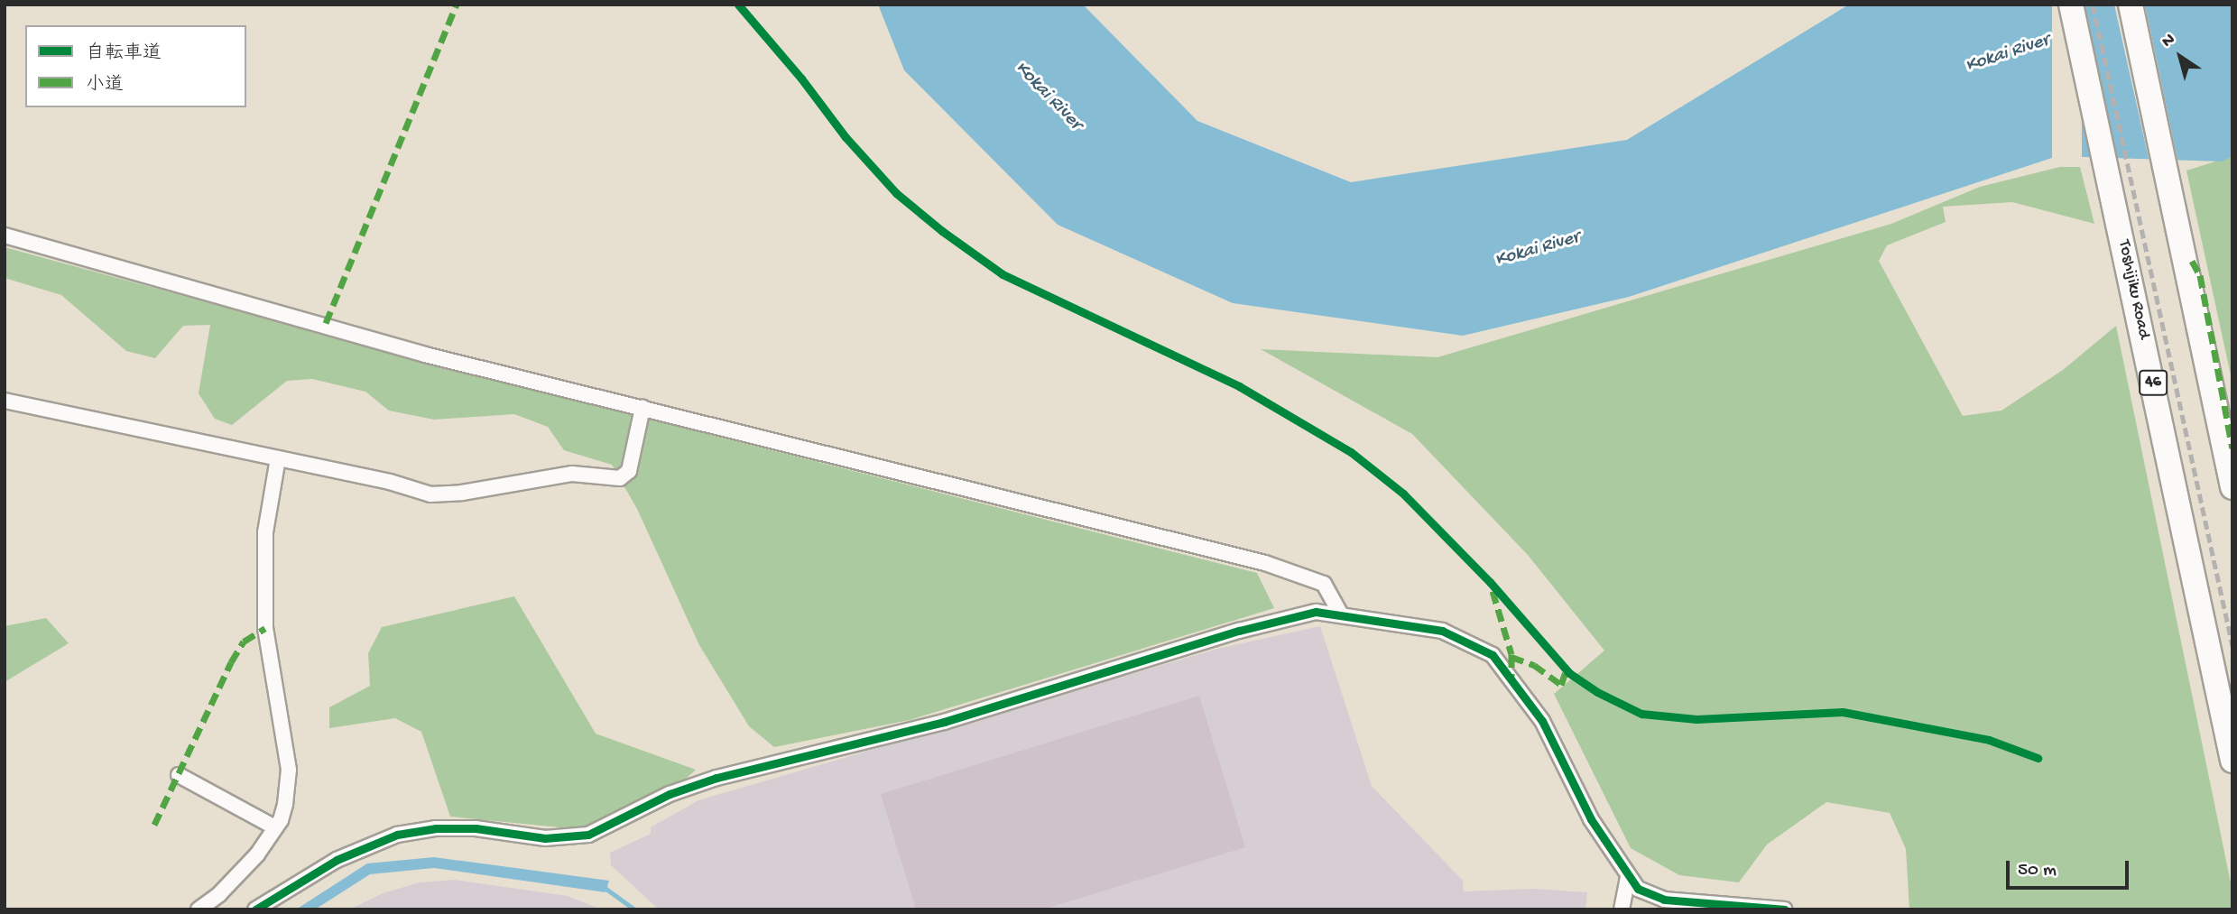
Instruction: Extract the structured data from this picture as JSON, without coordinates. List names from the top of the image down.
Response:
{
  "streets": {
    "main road": ["Toshijiku Road", "46"]
  },
  "water": ["Kokai River"],
  "legend": ["自転車道", "小道"],
  "scale_bar": "50 m",
  "north": "top left"
}
